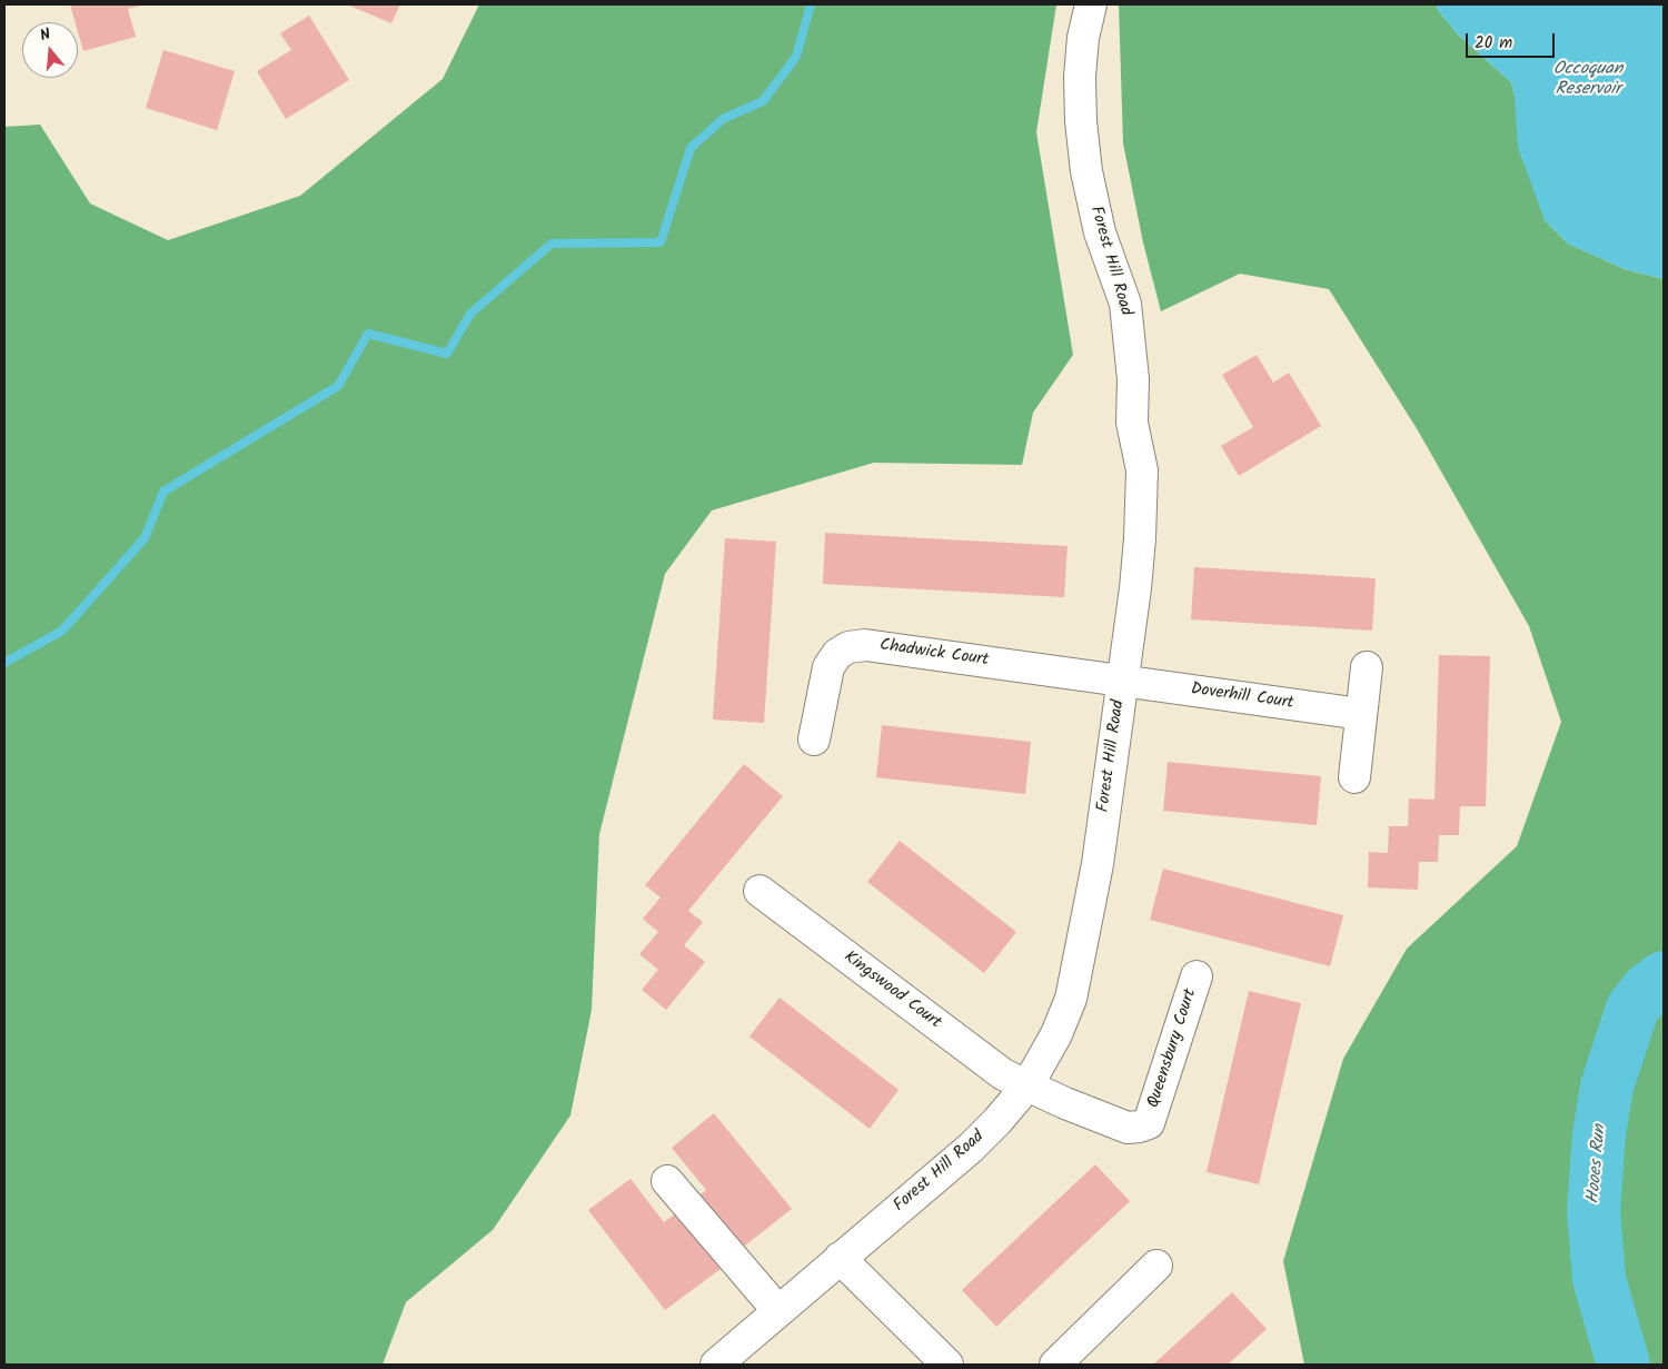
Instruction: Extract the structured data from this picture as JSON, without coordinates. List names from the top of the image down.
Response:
{
  "streets": {
    "street": [
      "Forest Hill Road",
      "Chadwick Court",
      "Doverhill Court",
      "Kingswood Court",
      "Queensbury Court"
    ]
  },
  "crossings": [
    ["Forest Hill Road", "Chadwick Court"],
    ["Forest Hill Road", "Doverhill Court"],
    ["Forest Hill Road", "Kingswood Court"],
    ["Forest Hill Road", "Queensbury Court"],
    ["Chadwick Court", "Doverhill Court"],
    ["Kingswood Court", "Queensbury Court"]
  ],
  "water": ["Occoquan Reservoir", "Hooes Run"],
  "scale_bar": "20 m",
  "north": "top"
}
